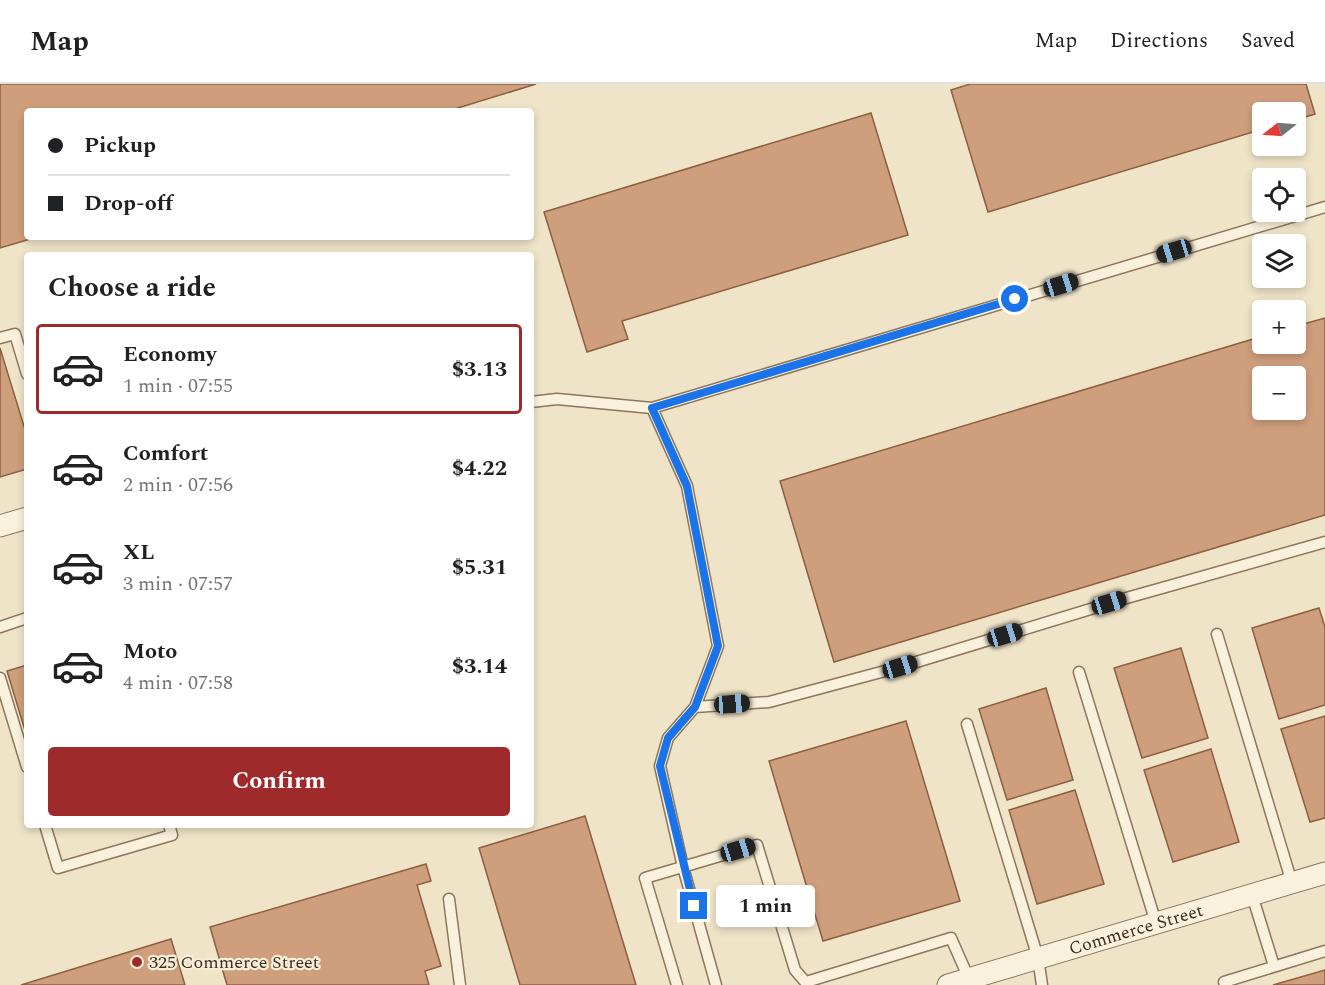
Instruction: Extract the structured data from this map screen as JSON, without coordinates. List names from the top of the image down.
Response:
{
  "streets": {
    "street": ["Commerce Street"]
  },
  "places": ["325 Commerce Street"],
  "north": "left",
  "page": {
    "header": "Map",
    "nav": ["Map", "Directions", "Saved"],
    "map_buttons": ["+", "−"],
    "banner": ["Pickup", "Drop-off"],
    "heading": "Choose a ride",
    "list": [
      {
        "name": "Economy",
        "note": "1 min · 07:55",
        "value": "$3.13"
      },
      {
        "name": "Comfort",
        "note": "2 min · 07:56",
        "value": "$4.22"
      },
      {
        "name": "XL",
        "note": "3 min · 07:57",
        "value": "$5.31"
      },
      {
        "name": "Moto",
        "note": "4 min · 07:58",
        "value": "$3.14"
      }
    ],
    "buttons": "Confirm",
    "bubble": "1 min"
  }
}
